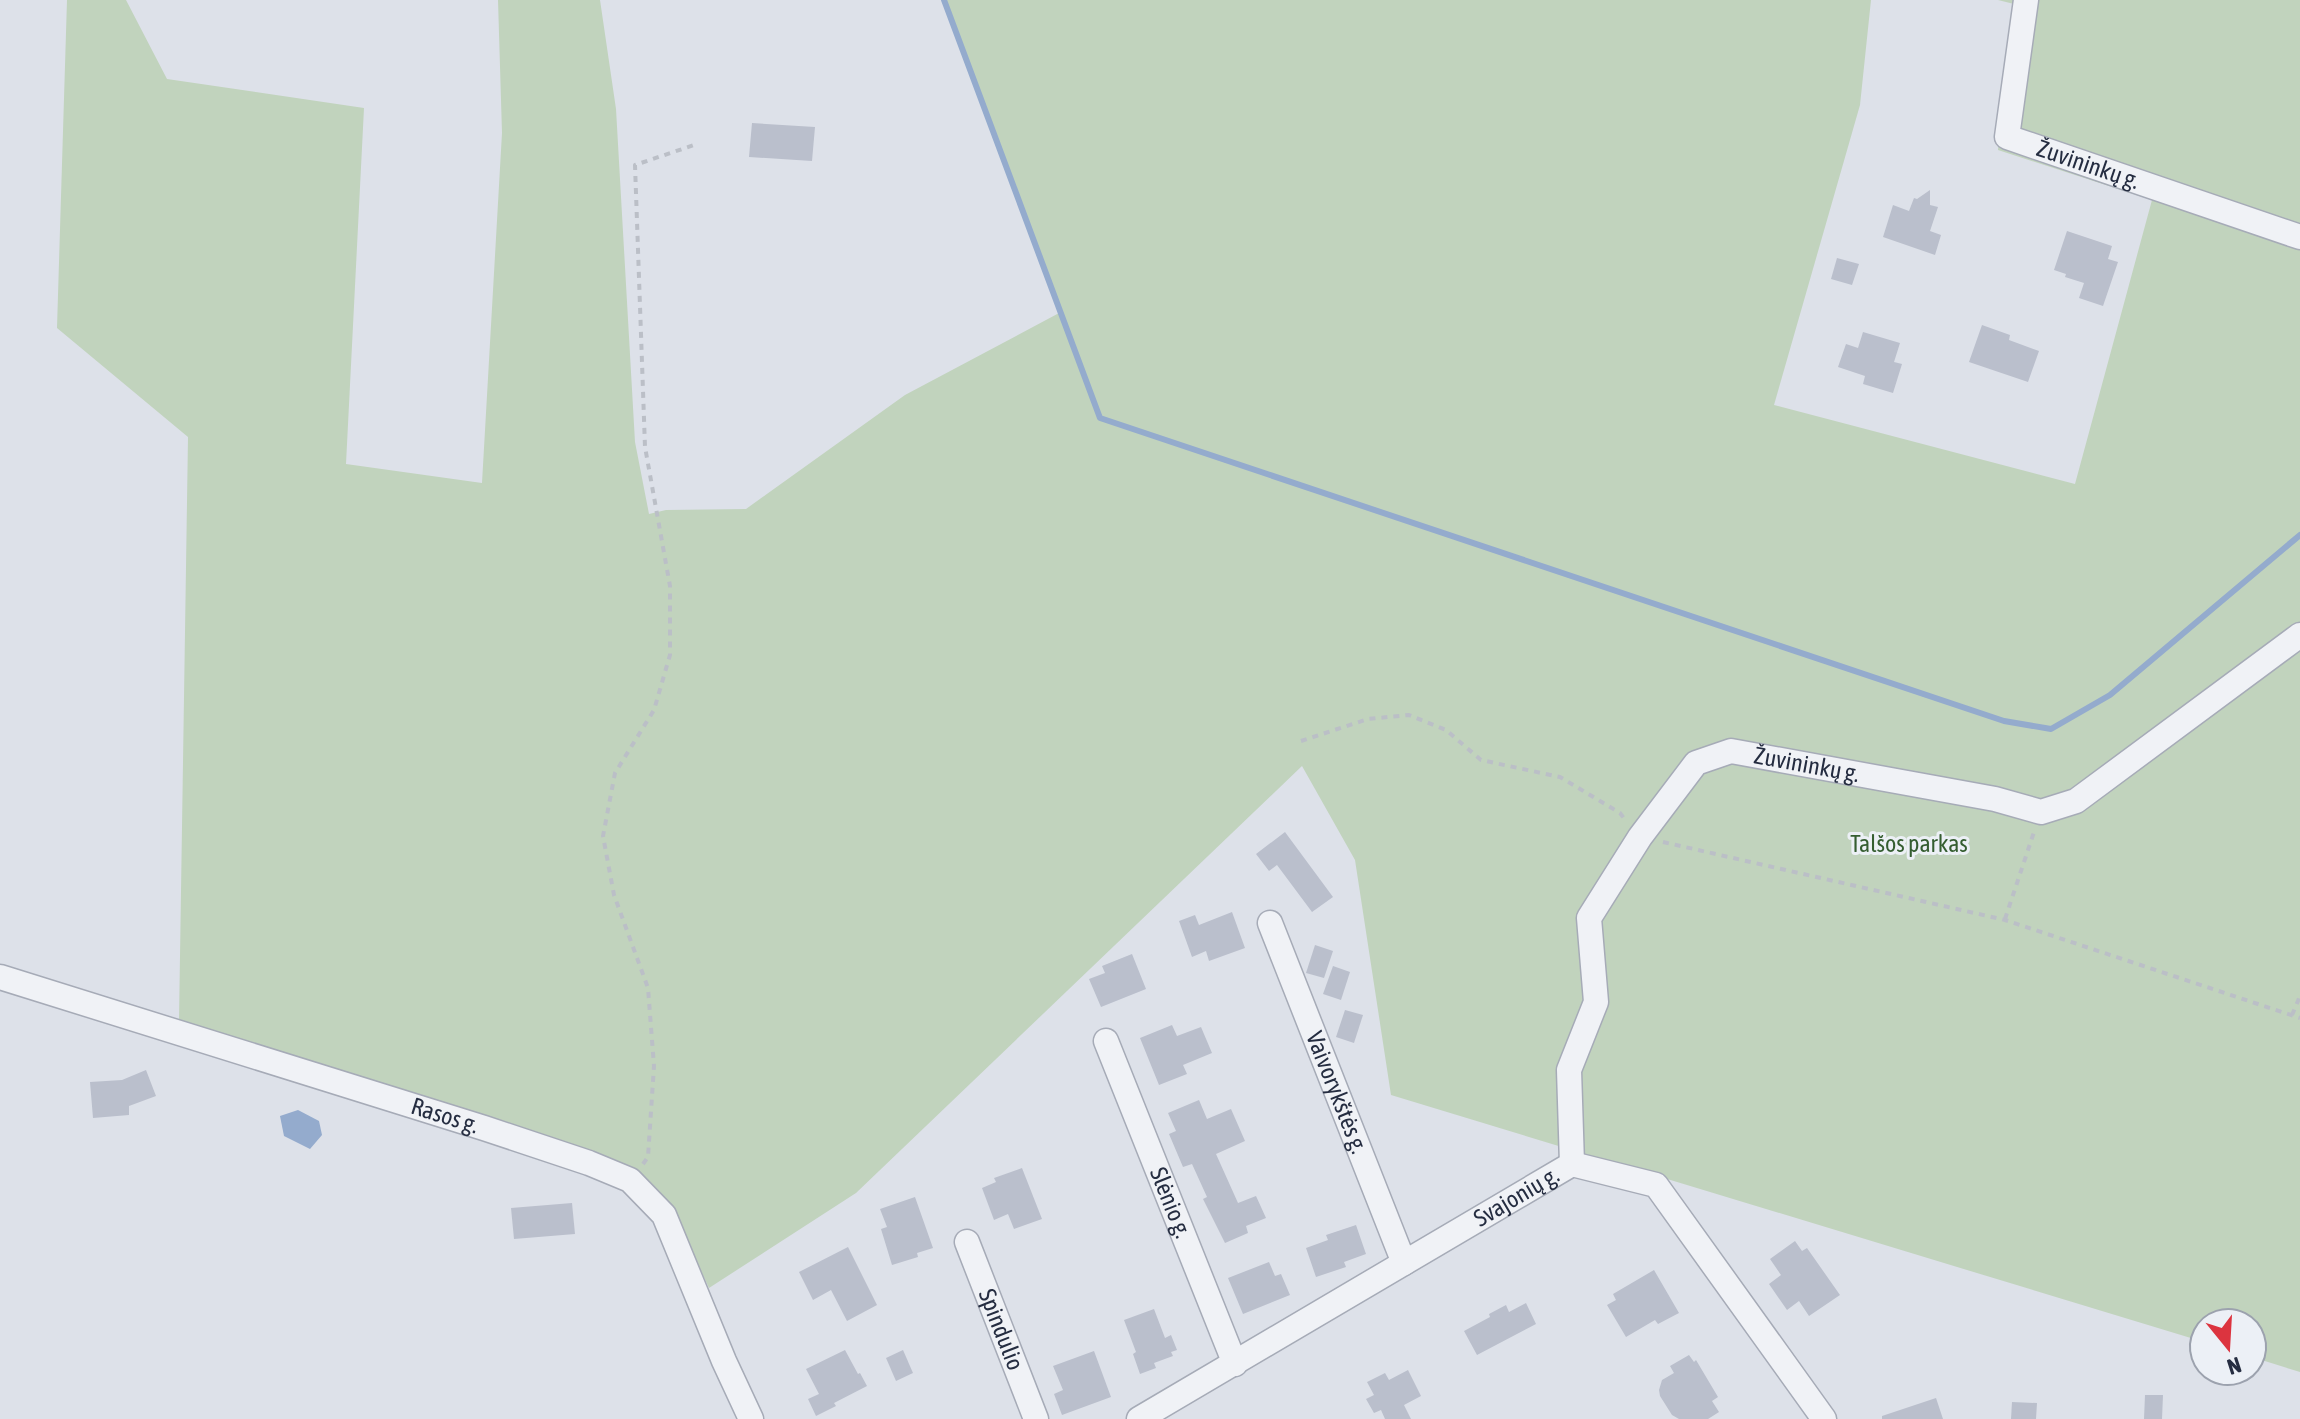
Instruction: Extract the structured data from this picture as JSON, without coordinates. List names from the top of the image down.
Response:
{
  "streets": {
    "street": [
      "Žuvininkų g.",
      "Vaivorykštės g.",
      "Rasos g.",
      "Svajonių g.",
      "Slėnio g.",
      "Spindulio"
    ]
  },
  "crossings": [
    ["Žuvininkų g.", "Svajonių g."],
    ["Vaivorykštės g.", "Svajonių g."],
    ["Svajonių g.", "Slėnio g."]
  ],
  "parks": ["Talšos parkas"],
  "north": "bottom"
}
